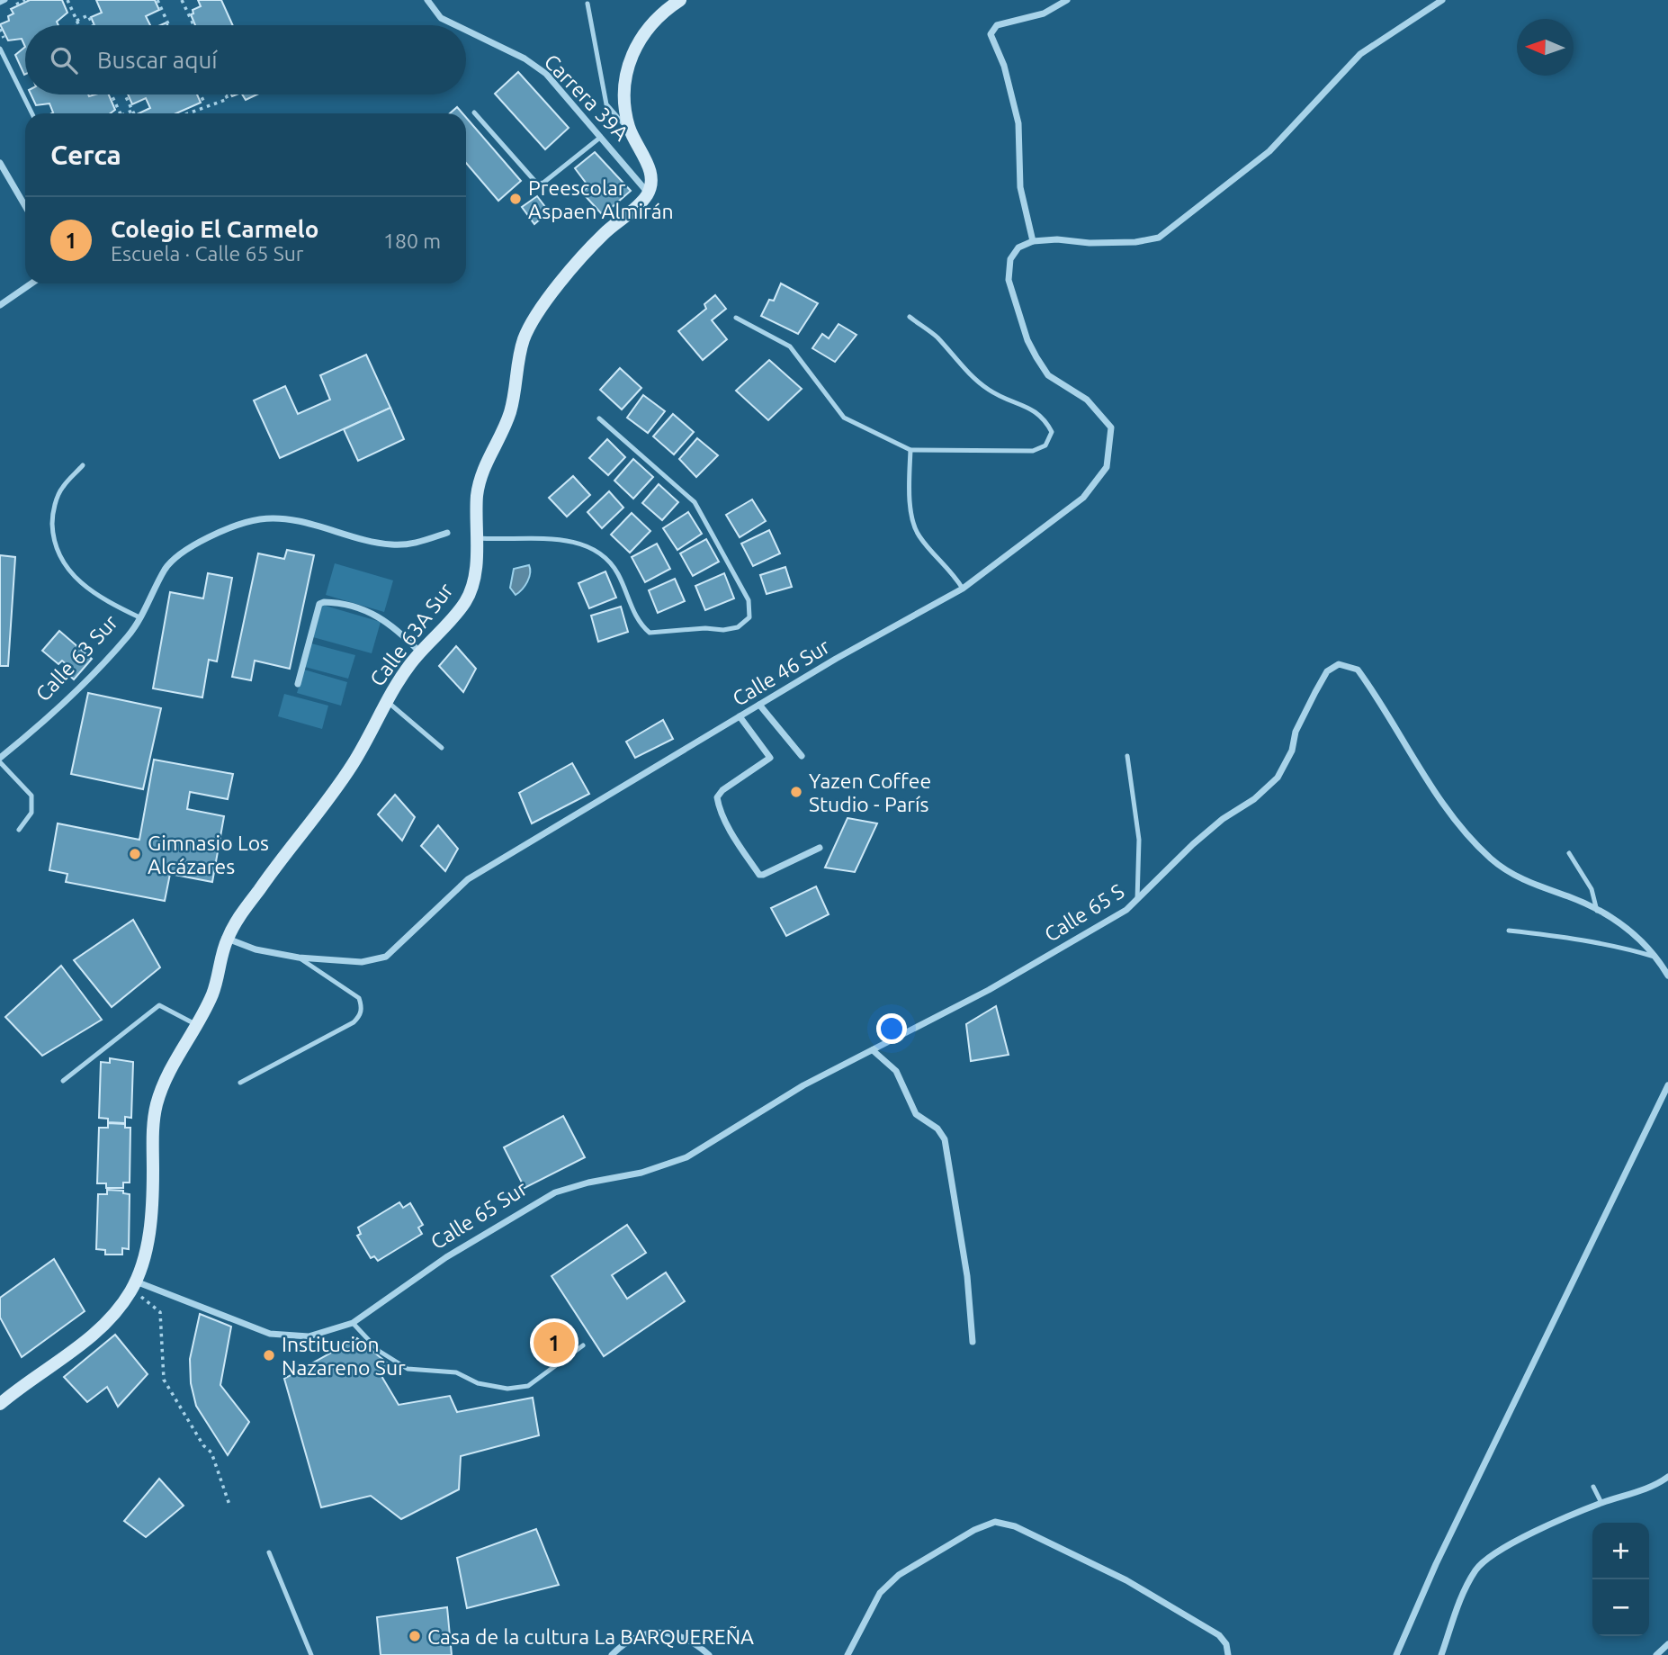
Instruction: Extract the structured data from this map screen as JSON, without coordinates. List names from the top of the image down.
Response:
{
  "streets": {
    "street": [
      "Carrera 39A",
      "Calle 63A Sur",
      "Calle 63 Sur",
      "Calle 46 Sur",
      "Calle 65 S",
      "Calle 65 Sur"
    ]
  },
  "crossings": [
    ["Carrera 39A", "Calle 63A Sur"],
    ["Calle 63A Sur", "Calle 46 Sur"],
    ["Calle 65 S", "Calle 65 Sur"]
  ],
  "places": [
    "Preescolar Aspaen Almirán",
    "Yazen Coffee Studio - París",
    "Gimnasio Los Alcázares",
    "Institucion Nazareno Sur",
    "Casa de la cultura La BARQUEREÑA"
  ],
  "north": "left",
  "page": {
    "search": "Buscar aquí",
    "heading": "Cerca",
    "list": [
      {
        "mark": "1",
        "name": "Colegio El Carmelo",
        "note": "Escuela · Calle 65 Sur",
        "value": "180 m"
      }
    ],
    "pins": "1",
    "map_buttons": ["+", "−"]
  }
}
